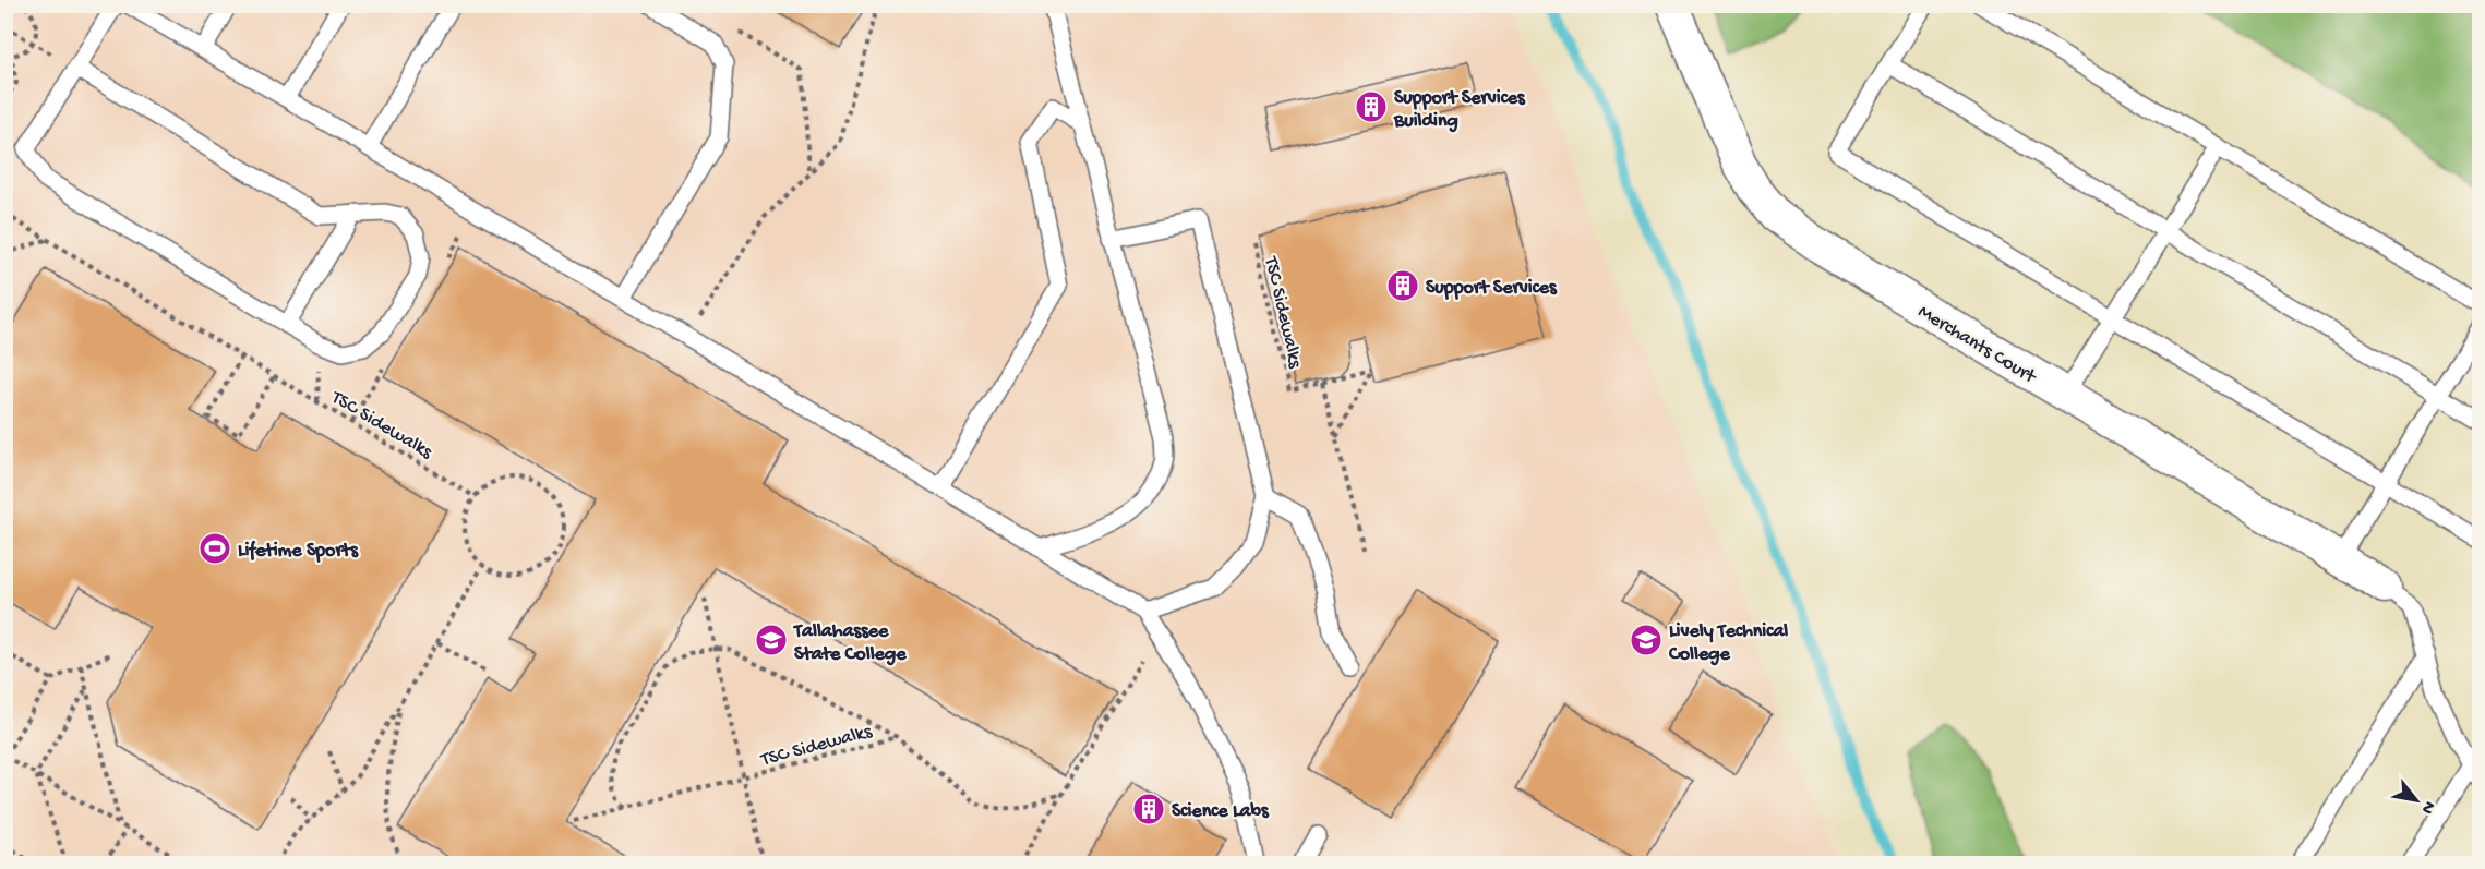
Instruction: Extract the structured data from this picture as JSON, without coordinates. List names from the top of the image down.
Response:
{
  "streets": {
    "street": ["Merchants Court"],
    "path": ["TSC Sidewalks"]
  },
  "places": {
    "building": ["Support Services Building", "Support Services", "Science Labs"],
    "sports": ["Lifetime Sports"],
    "school or university": ["Tallahassee State College", "Lively Technical College"]
  },
  "north": "bottom right"
}
